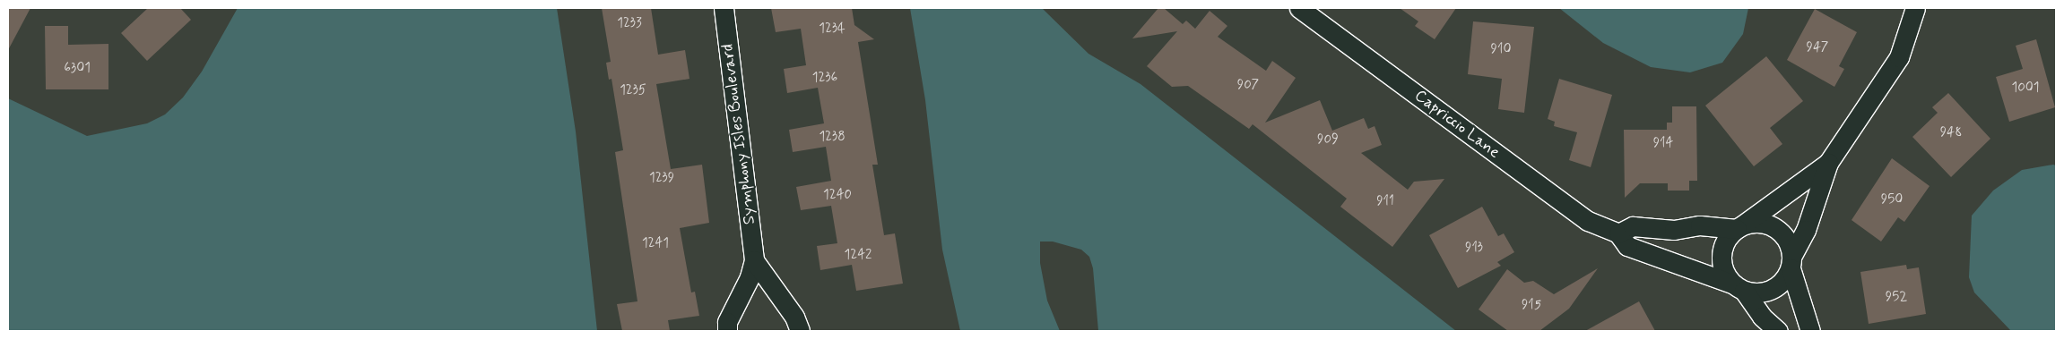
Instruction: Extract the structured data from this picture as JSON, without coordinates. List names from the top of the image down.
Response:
{
  "streets": {
    "street": ["Capriccio Lane", "Symphony Isles Boulevard"]
  },
  "house_numbers": [
    "1233",
    "1234",
    "947",
    "910",
    "6301",
    "1236",
    "907",
    "1001",
    "1235",
    "948",
    "1238",
    "909",
    "914",
    "1239",
    "1240",
    "950",
    "911",
    "1241",
    "913",
    "1242",
    "952",
    "915"
  ]
}
